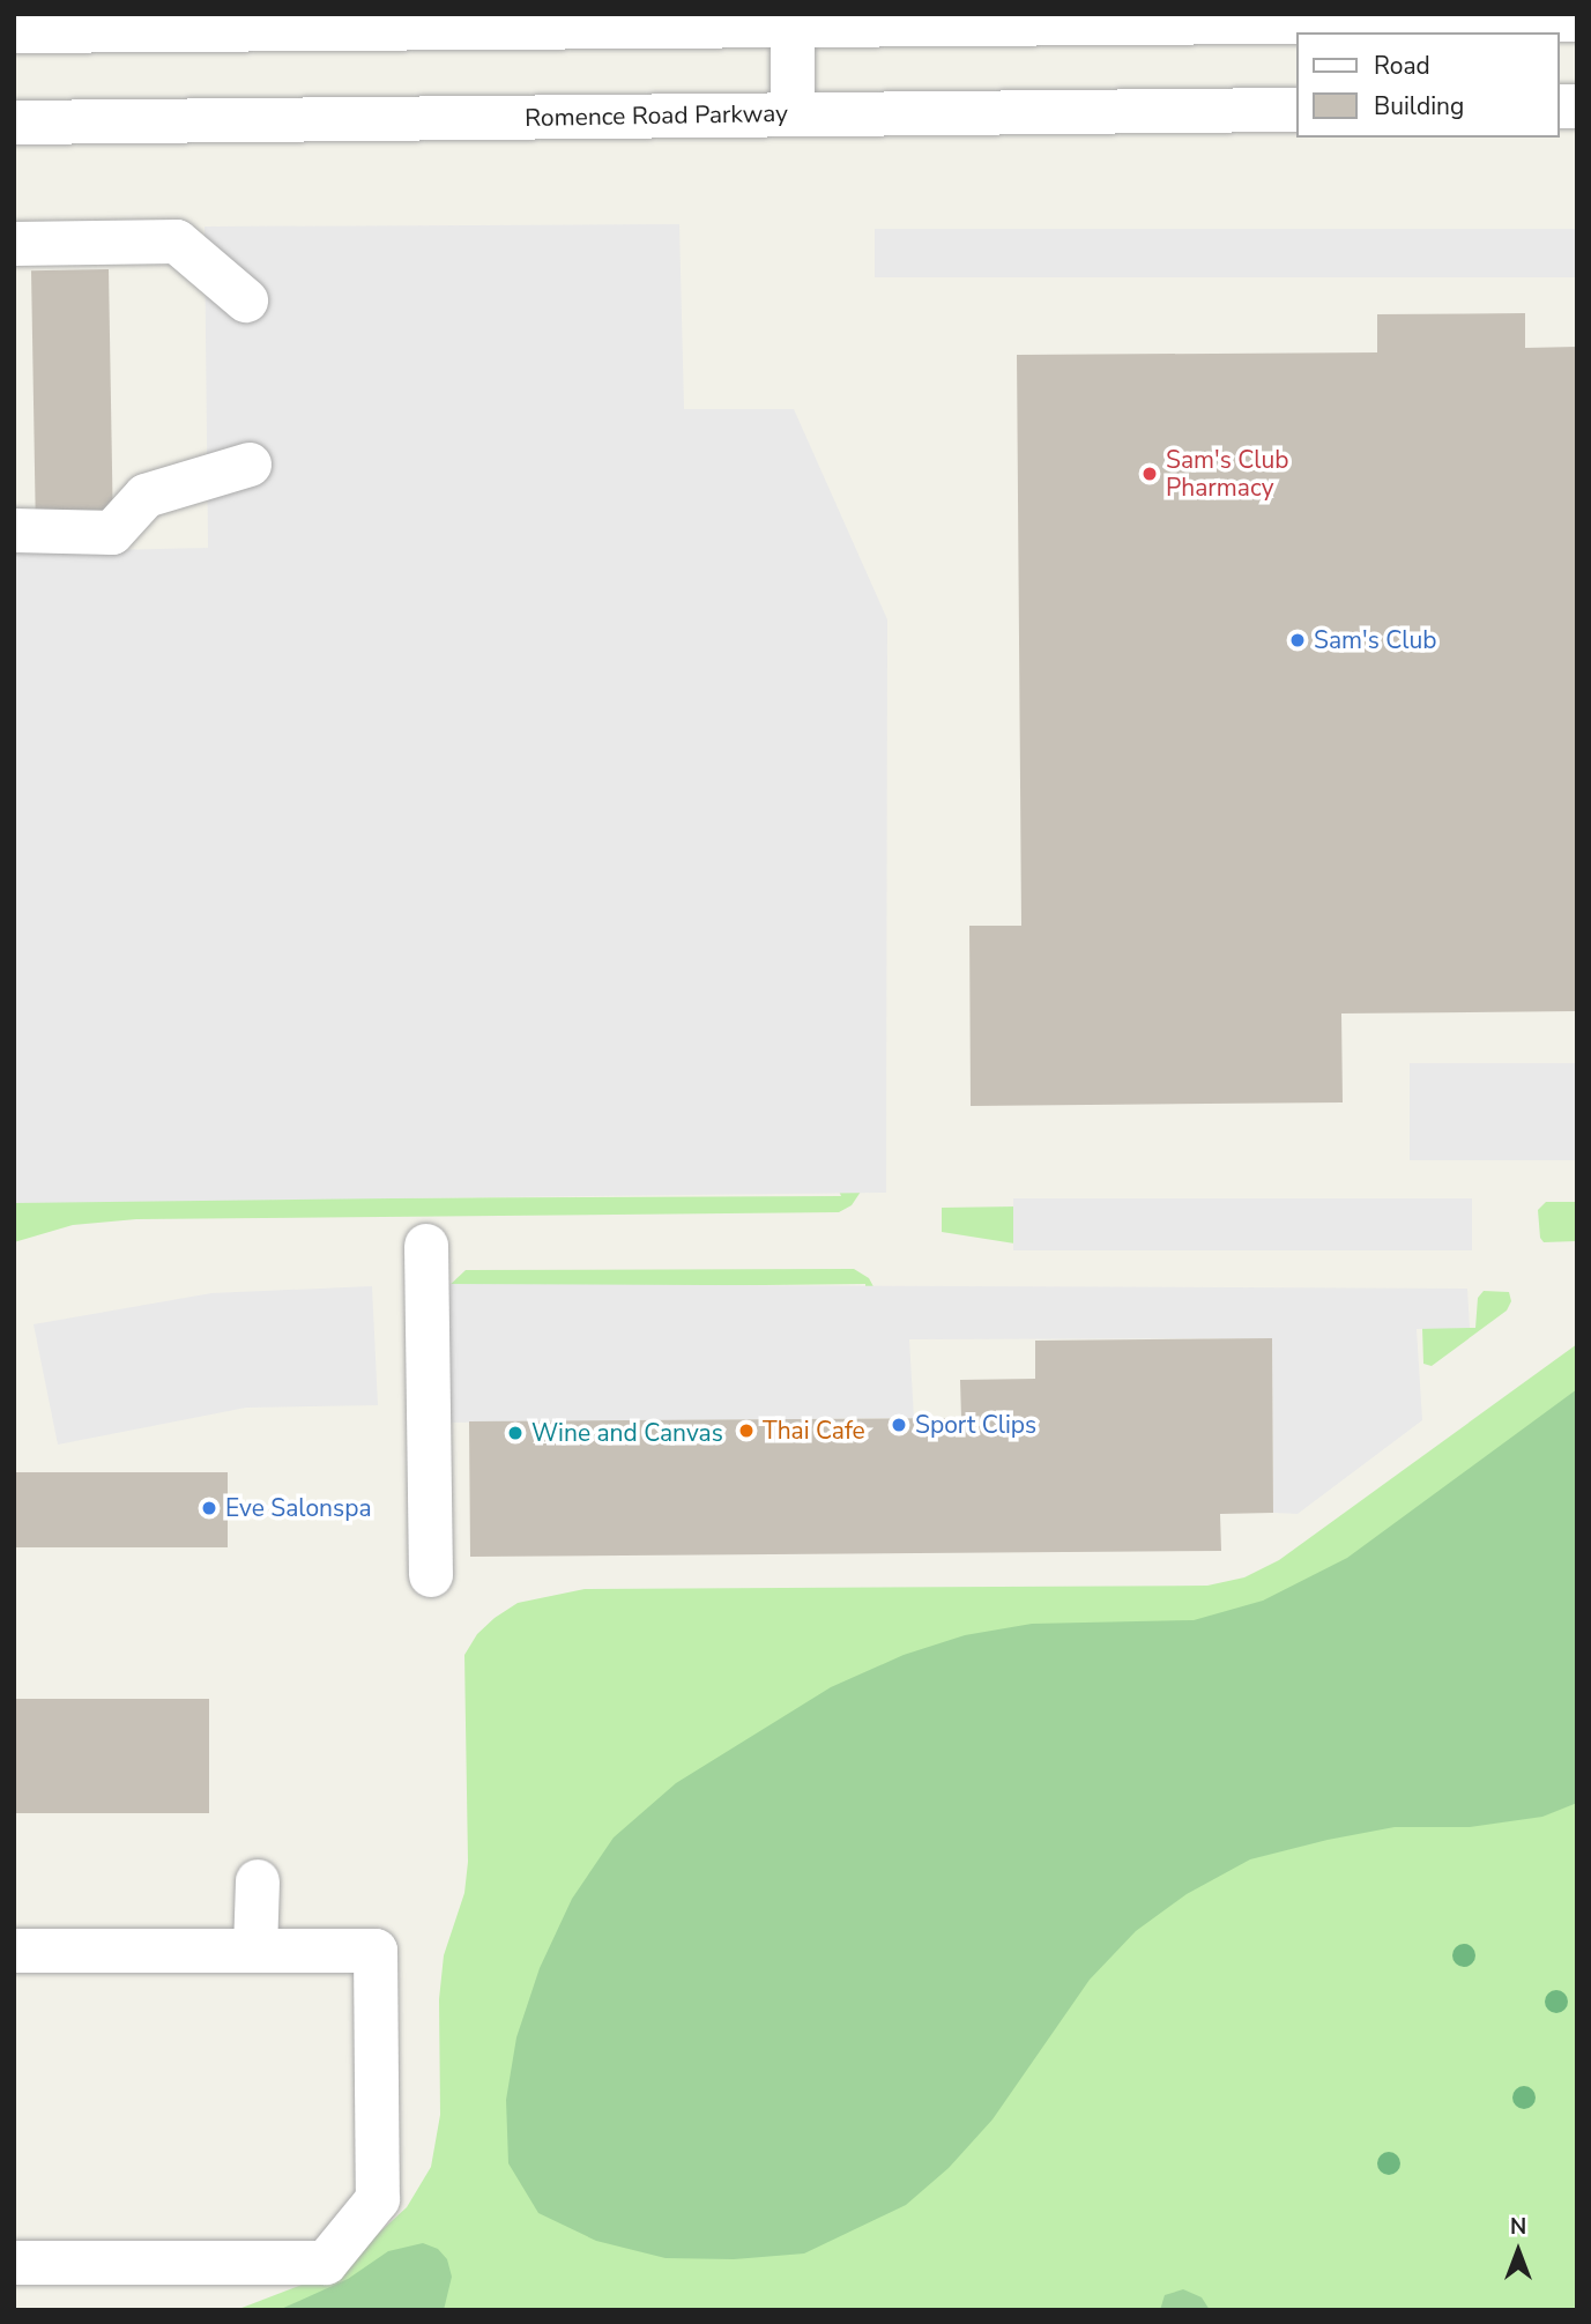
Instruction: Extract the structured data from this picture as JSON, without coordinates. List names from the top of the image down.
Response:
{
  "streets": {
    "street": ["Romence Road Parkway"]
  },
  "places": [
    "Sam's Club Pharmacy",
    "Sam's Club",
    "Sport Clips",
    "Thai Cafe",
    "Wine and Canvas",
    "Eve Salonspa"
  ],
  "legend": ["Road", "Building"],
  "north": "top"
}
